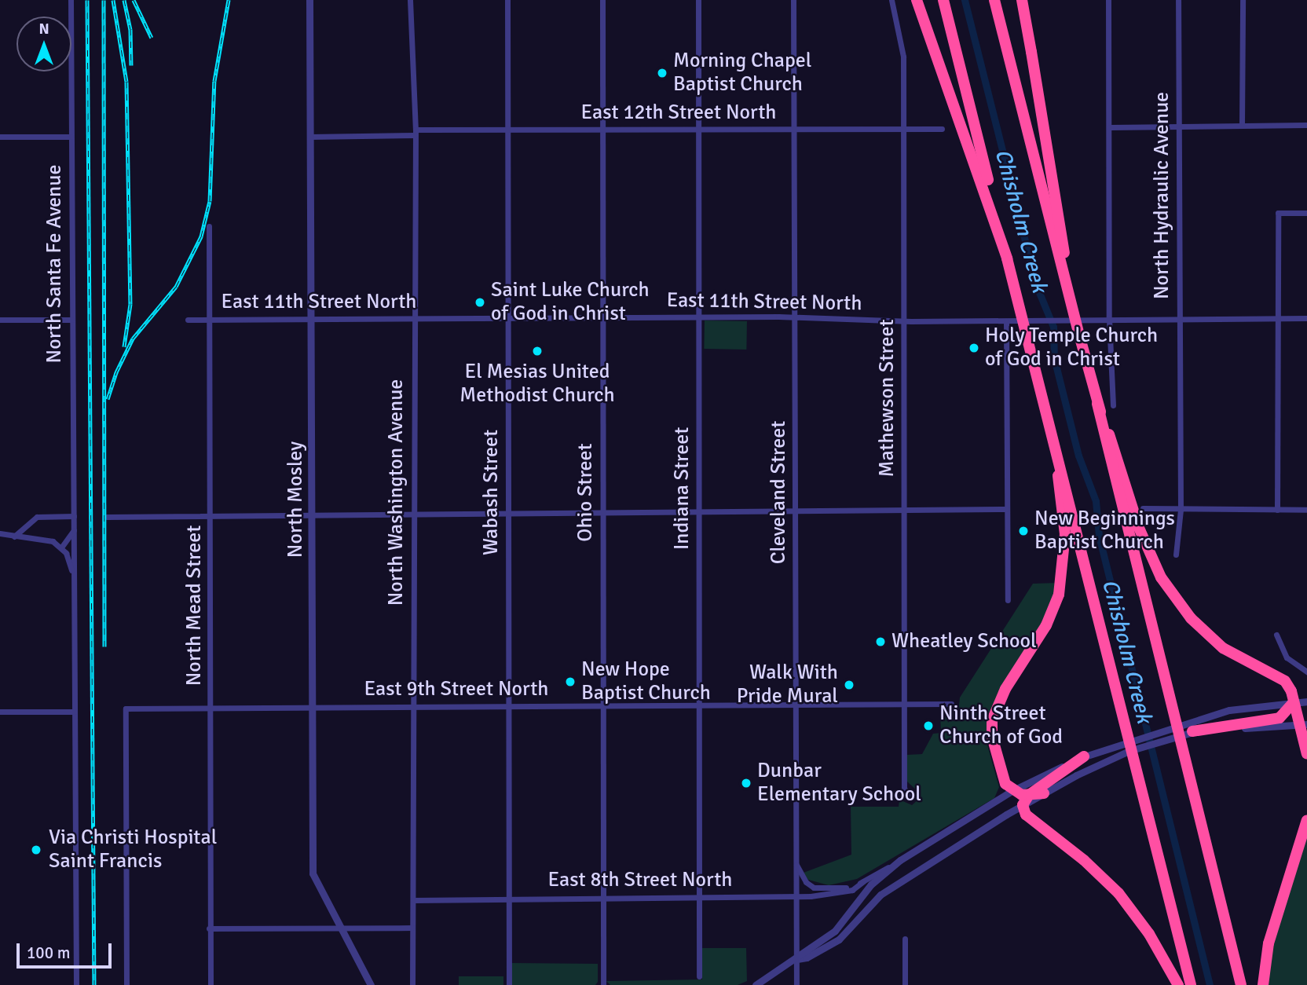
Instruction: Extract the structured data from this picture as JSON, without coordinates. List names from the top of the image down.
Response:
{
  "streets": {
    "street": [
      "East 12th Street North",
      "North Hydraulic Avenue",
      "North Santa Fe Avenue",
      "East 11th Street North",
      "Mathewson Street",
      "Indiana Street",
      "North Washington Avenue",
      "Wabash Street",
      "Ohio Street",
      "Cleveland Street",
      "North Mosley",
      "North Mead Street",
      "East 9th Street North",
      "East 8th Street North"
    ]
  },
  "crossings": [
    ["East 12th Street North", "Mathewson Street"],
    ["East 12th Street North", "Indiana Street"],
    ["East 12th Street North", "North Washington Avenue"],
    ["East 12th Street North", "Wabash Street"],
    ["East 12th Street North", "Ohio Street"],
    ["East 12th Street North", "Cleveland Street"],
    ["East 12th Street North", "North Mosley"],
    ["North Hydraulic Avenue", "East 11th Street North"],
    ["East 11th Street North", "Mathewson Street"],
    ["East 11th Street North", "Indiana Street"],
    ["East 11th Street North", "North Washington Avenue"],
    ["East 11th Street North", "Wabash Street"],
    ["East 11th Street North", "Ohio Street"],
    ["East 11th Street North", "Cleveland Street"],
    ["East 11th Street North", "North Mosley"],
    ["East 11th Street North", "North Mead Street"],
    ["Mathewson Street", "East 9th Street North"],
    ["Indiana Street", "East 9th Street North"],
    ["Indiana Street", "East 8th Street North"],
    ["North Washington Avenue", "East 9th Street North"],
    ["North Washington Avenue", "East 8th Street North"],
    ["Wabash Street", "East 9th Street North"],
    ["Wabash Street", "East 8th Street North"],
    ["Ohio Street", "East 9th Street North"],
    ["Ohio Street", "East 8th Street North"],
    ["Cleveland Street", "East 9th Street North"],
    ["Cleveland Street", "East 8th Street North"],
    ["North Mosley", "East 9th Street North"],
    ["North Mead Street", "East 9th Street North"]
  ],
  "water": ["Chisholm Creek"],
  "places": [
    "Morning Chapel Baptist Church",
    "Saint Luke Church of God in Christ",
    "Holy Temple Church of God in Christ",
    "El Mesias United Methodist Church",
    "New Beginnings Baptist Church",
    "Wheatley School",
    "New Hope Baptist Church",
    "Walk With Pride Mural",
    "Ninth Street Church of God",
    "Dunbar Elementary School",
    "Via Christi Hospital Saint Francis"
  ],
  "scale_bar": "100 m",
  "north": "top"
}
